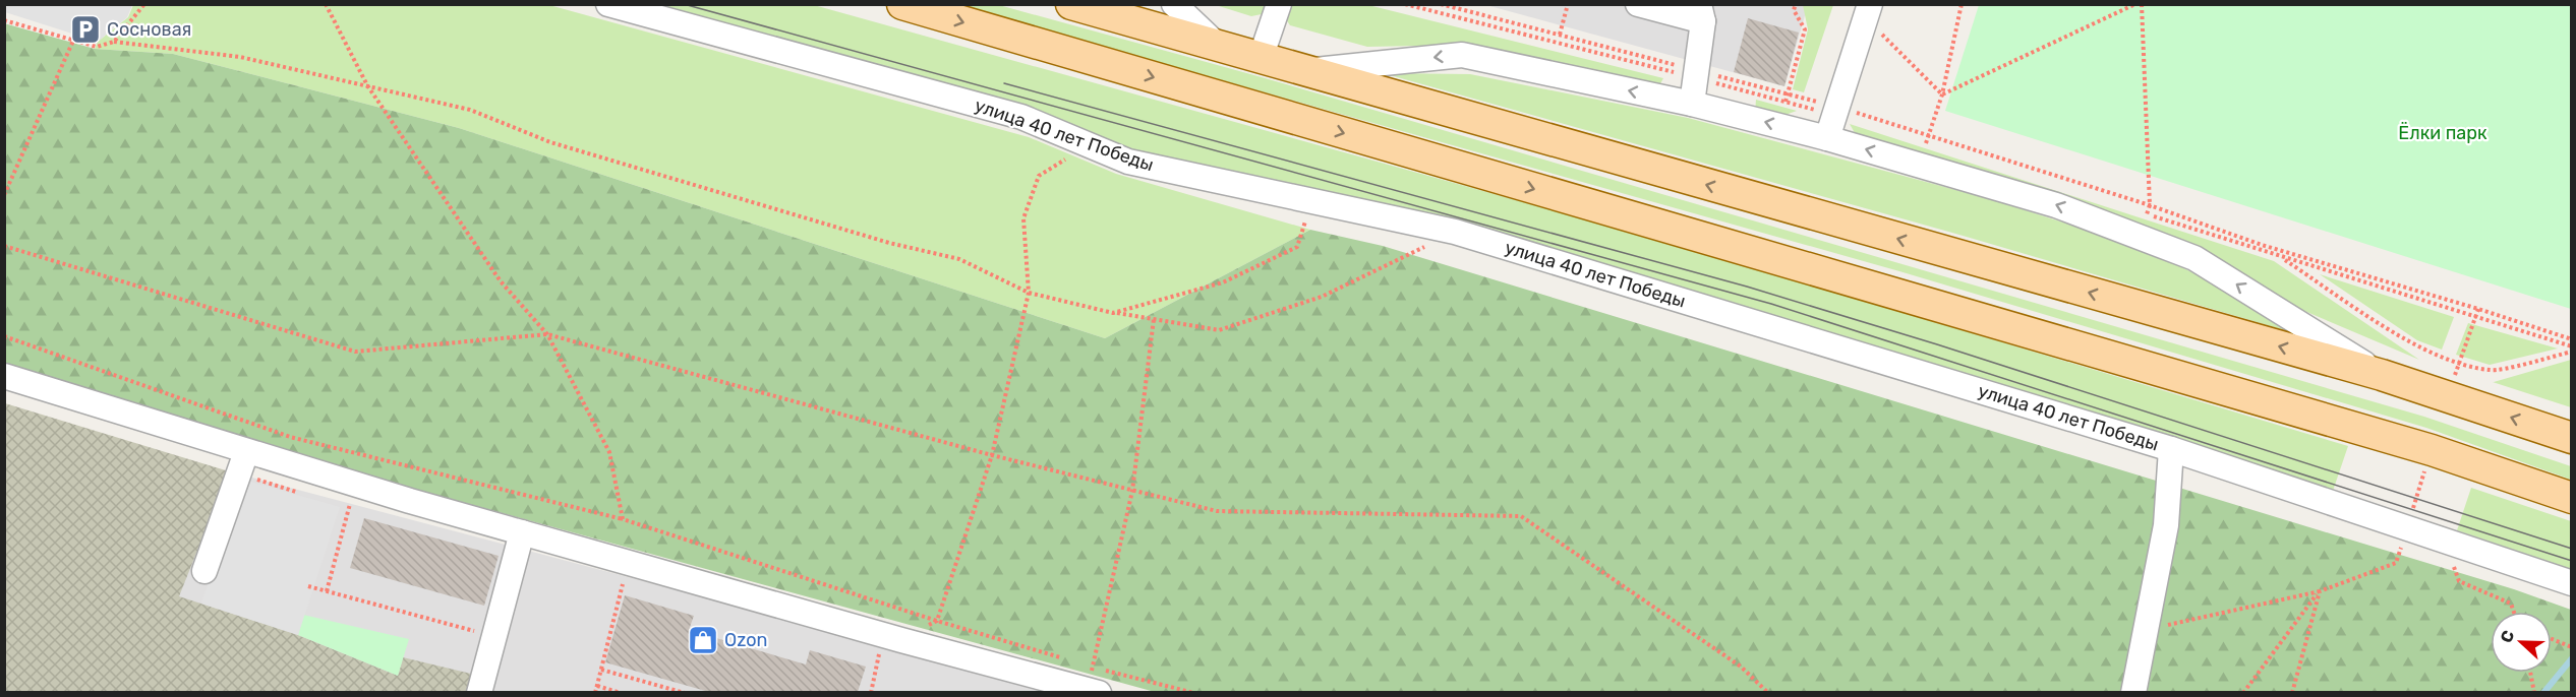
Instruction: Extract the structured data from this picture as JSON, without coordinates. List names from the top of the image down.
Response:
{
  "streets": {
    "street": ["улица 40 лет Победы"]
  },
  "parks": ["Ёлки парк"],
  "places": {
    "parking": ["Сосновая"],
    "shop": ["Ozon"]
  },
  "north": "left"
}
